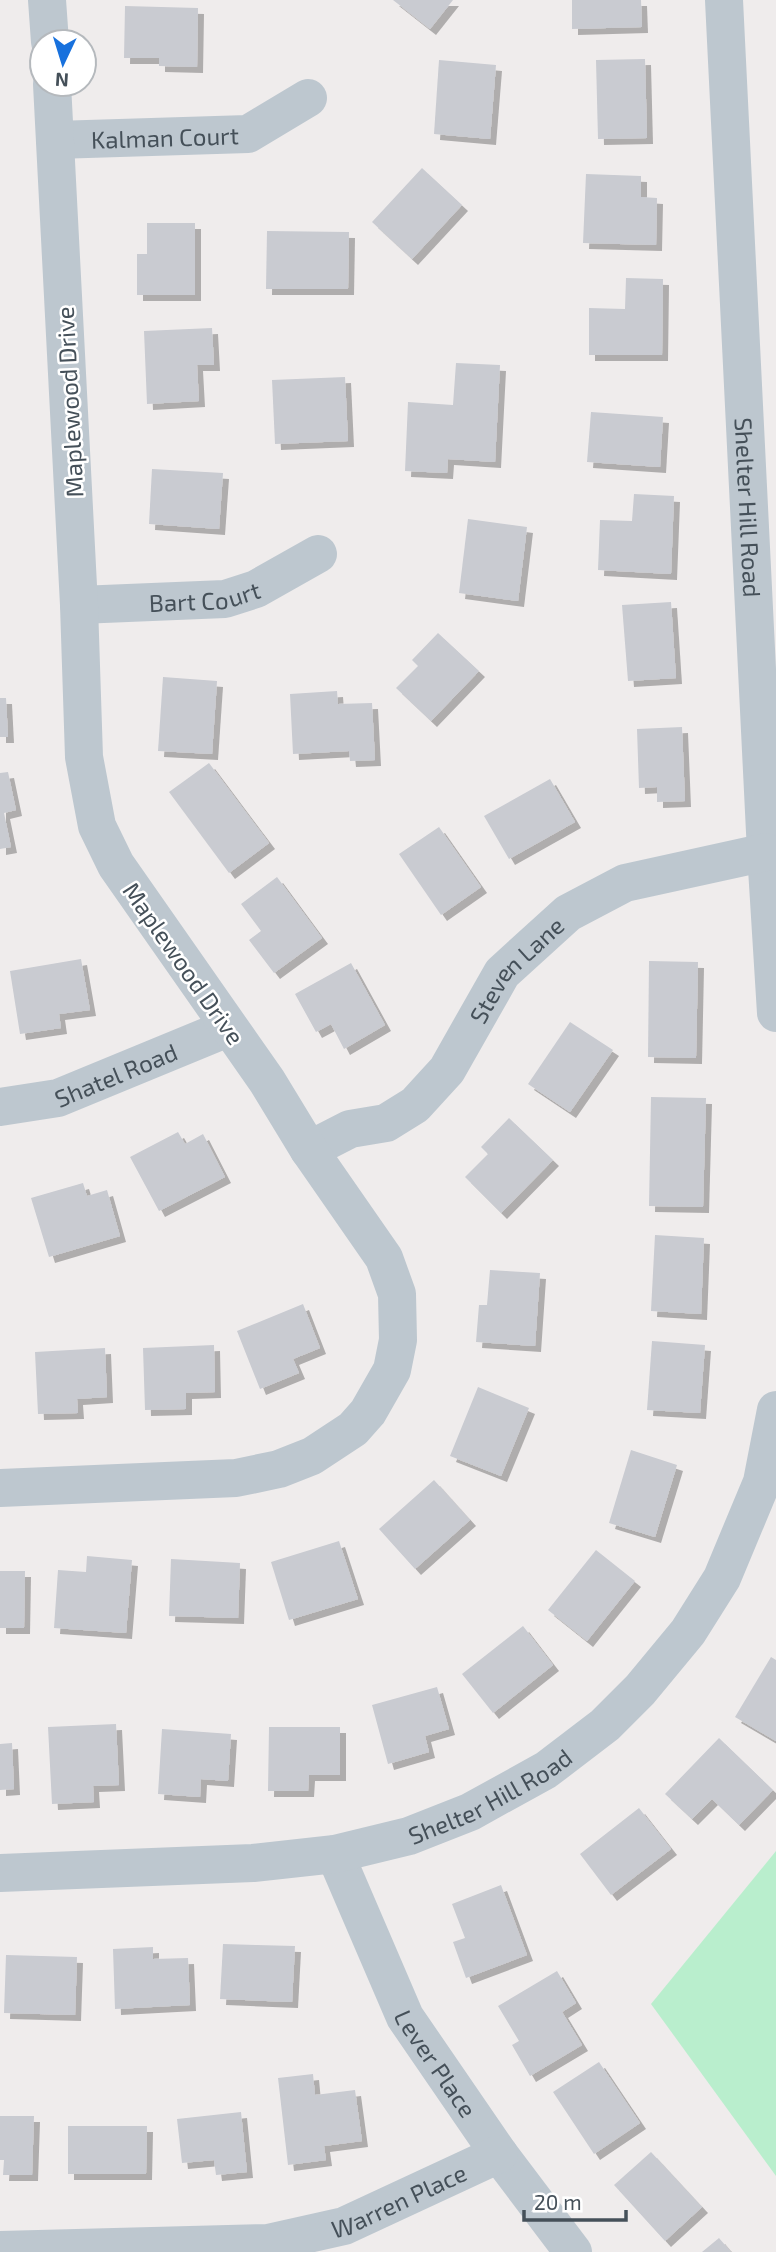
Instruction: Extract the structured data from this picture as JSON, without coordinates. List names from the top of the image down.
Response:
{
  "streets": {
    "street": [
      "Kalman Court",
      "Maplewood Drive",
      "Shelter Hill Road",
      "Bart Court",
      "Steven Lane",
      "Shatel Road",
      "Lever Place",
      "Warren Place"
    ]
  },
  "crossings": [
    ["Kalman Court", "Maplewood Drive"],
    ["Maplewood Drive", "Bart Court"],
    ["Maplewood Drive", "Steven Lane"],
    ["Maplewood Drive", "Shatel Road"],
    ["Shelter Hill Road", "Steven Lane"],
    ["Shelter Hill Road", "Lever Place"],
    ["Lever Place", "Warren Place"]
  ],
  "scale_bar": "20 m",
  "north": "bottom"
}
